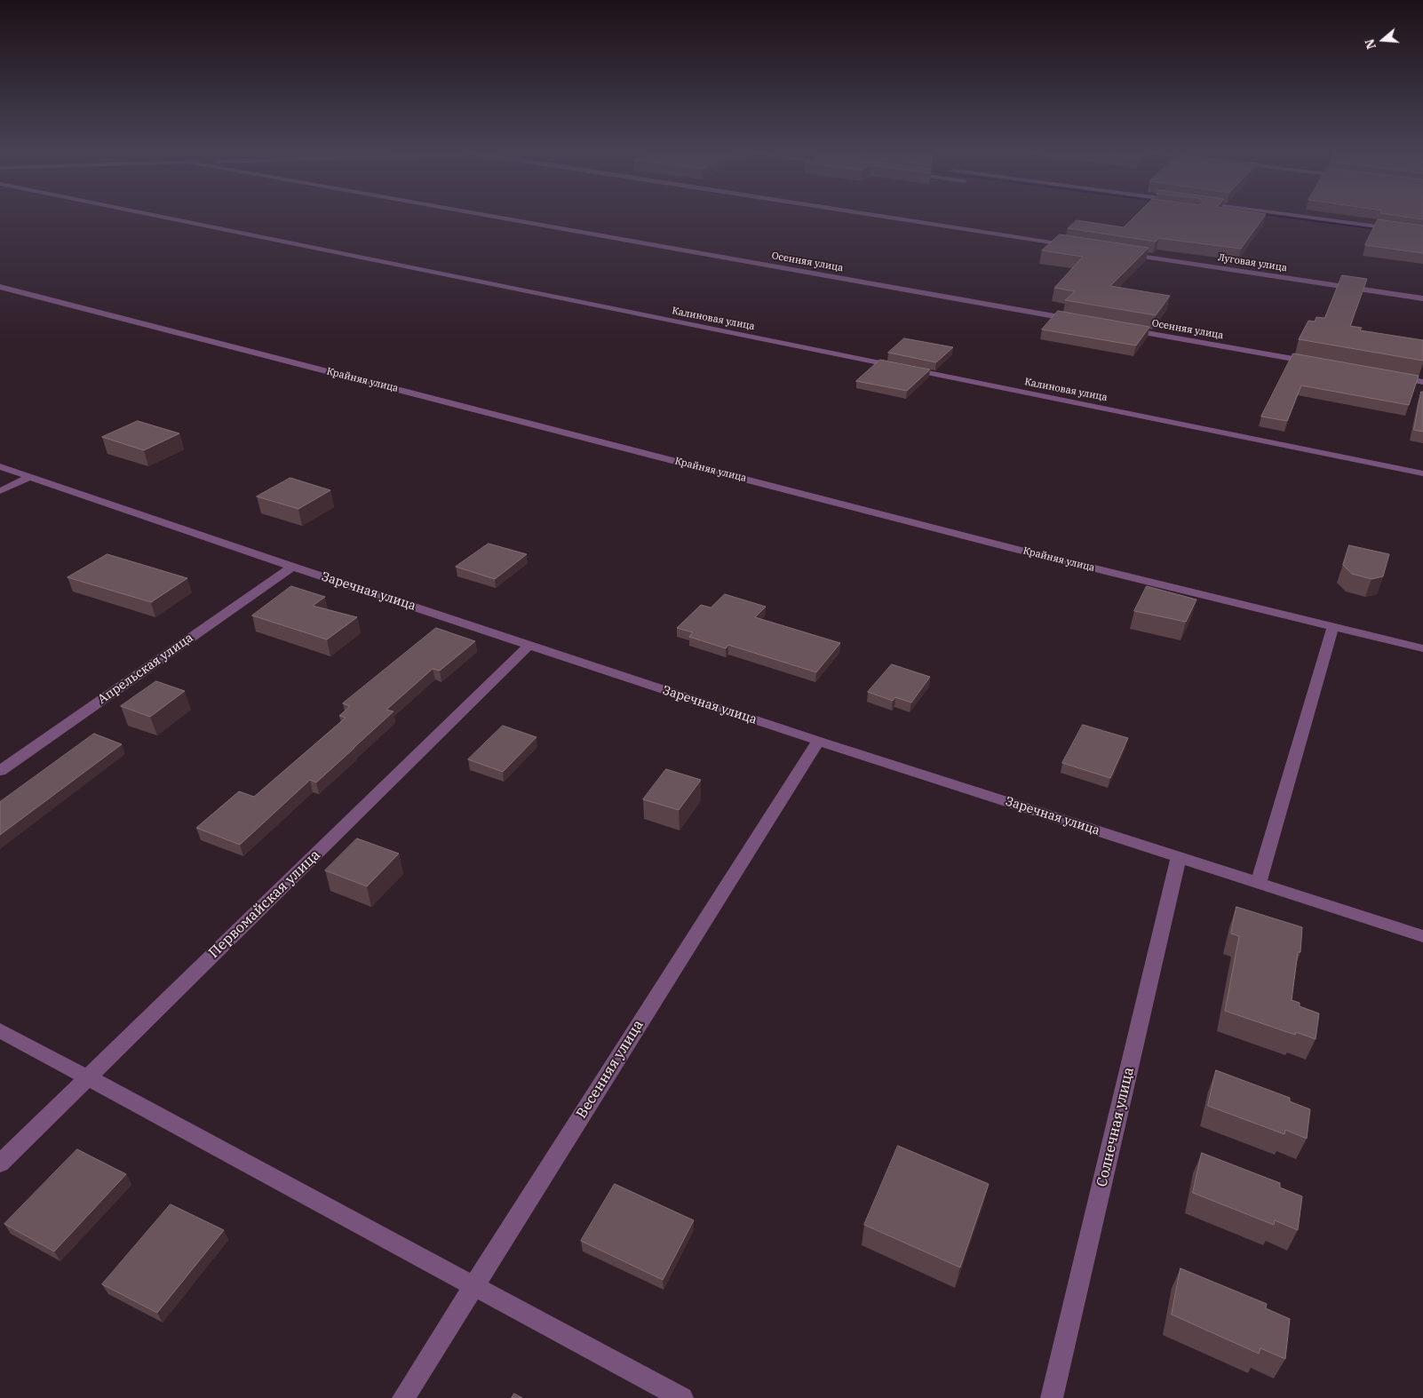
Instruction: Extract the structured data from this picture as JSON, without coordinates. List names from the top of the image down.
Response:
{
  "streets": {
    "street": [
      "Осенняя улица",
      "Луговая улица",
      "Калиновая улица",
      "Крайняя улица",
      "Заречная улица",
      "Апрельская улица",
      "Первомайская улица",
      "Весенняя улица",
      "Солнечная улица"
    ]
  },
  "crossings": [
    ["Заречная улица", "Апрельская улица"],
    ["Заречная улица", "Первомайская улица"],
    ["Заречная улица", "Весенняя улица"],
    ["Заречная улица", "Солнечная улица"]
  ],
  "north": "left"
}
